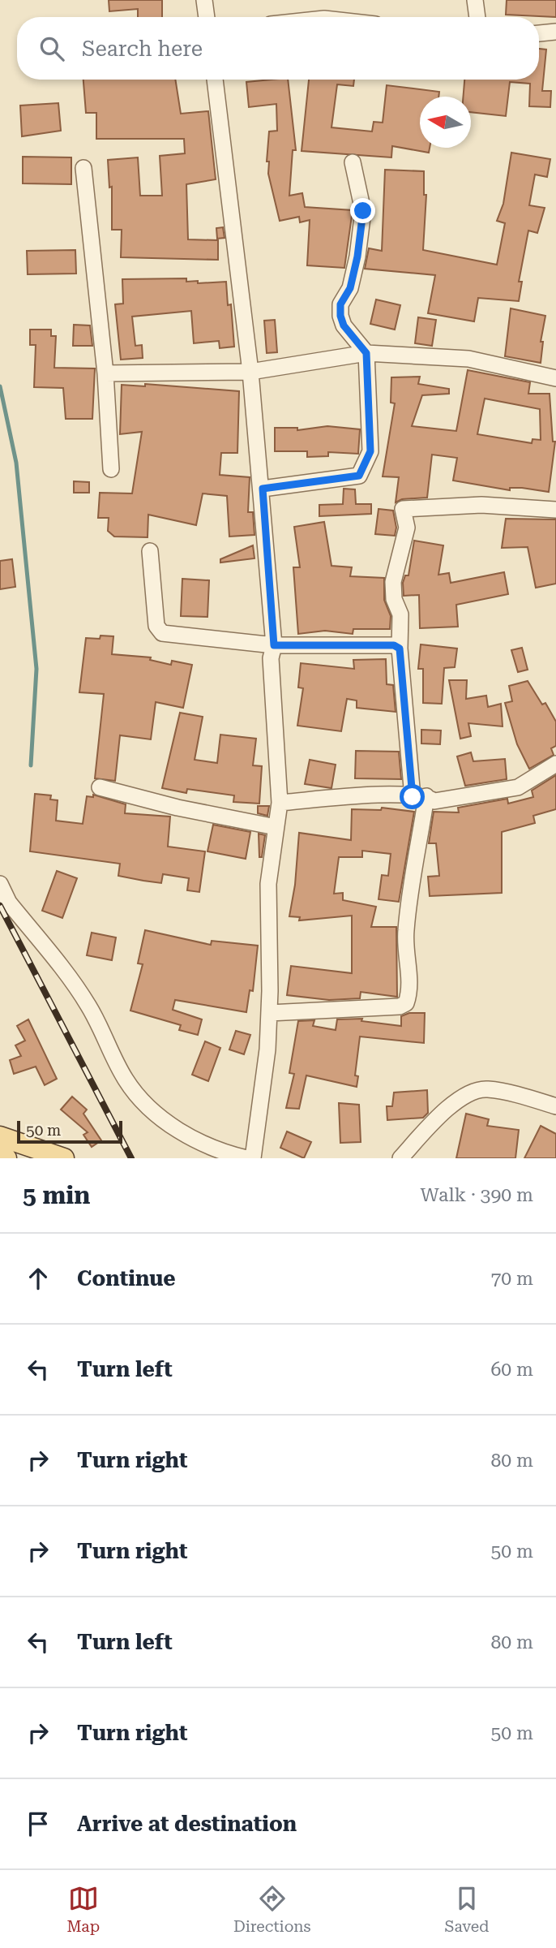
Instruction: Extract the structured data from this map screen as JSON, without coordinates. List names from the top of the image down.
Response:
{
  "scale_bar": "50 m",
  "north": "left",
  "page": {
    "search": "Search here",
    "scale": "50 m",
    "heading": ["5 min", "Walk · 390 m"],
    "list": [
      ["Continue", "70 m"],
      ["Turn left", "60 m"],
      ["Turn right", "80 m"],
      ["Turn right", "50 m"],
      ["Turn left", "80 m"],
      ["Turn right", "50 m"],
      "Arrive at destination"
    ],
    "nav": ["Map", "Directions", "Saved"]
  }
}
